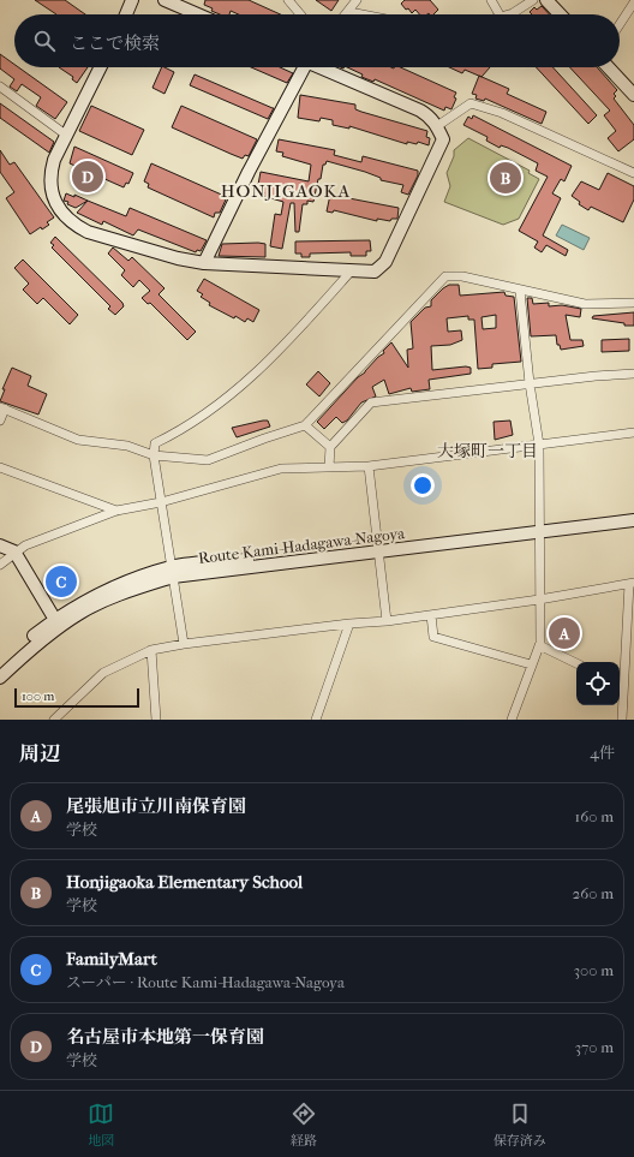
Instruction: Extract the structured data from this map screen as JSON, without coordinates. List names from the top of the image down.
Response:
{
  "streets": {
    "street": ["Route Kami-Hadagawa-Nagoya"]
  },
  "districts": ["HONJIGAOKA", "大塚町一丁目"],
  "scale_bar": "100 m",
  "page": {
    "search": "ここで検索",
    "pins": [
      "D",
      "B",
      "C",
      "A"
    ],
    "scale": "100 m",
    "heading": ["周辺", "4件"],
    "list": [
      {
        "mark": "A",
        "name": "尾張旭市立川南保育園",
        "note": "学校",
        "value": "160 m"
      },
      {
        "mark": "B",
        "name": "Honjigaoka Elementary School",
        "note": "学校",
        "value": "260 m"
      },
      {
        "mark": "C",
        "name": "FamilyMart",
        "note": "スーパー · Route Kami-Hadagawa-Nagoya",
        "value": "300 m"
      },
      {
        "mark": "D",
        "name": "名古屋市本地第一保育園",
        "note": "学校",
        "value": "370 m"
      }
    ],
    "nav": ["地図", "経路", "保存済み"]
  }
}
